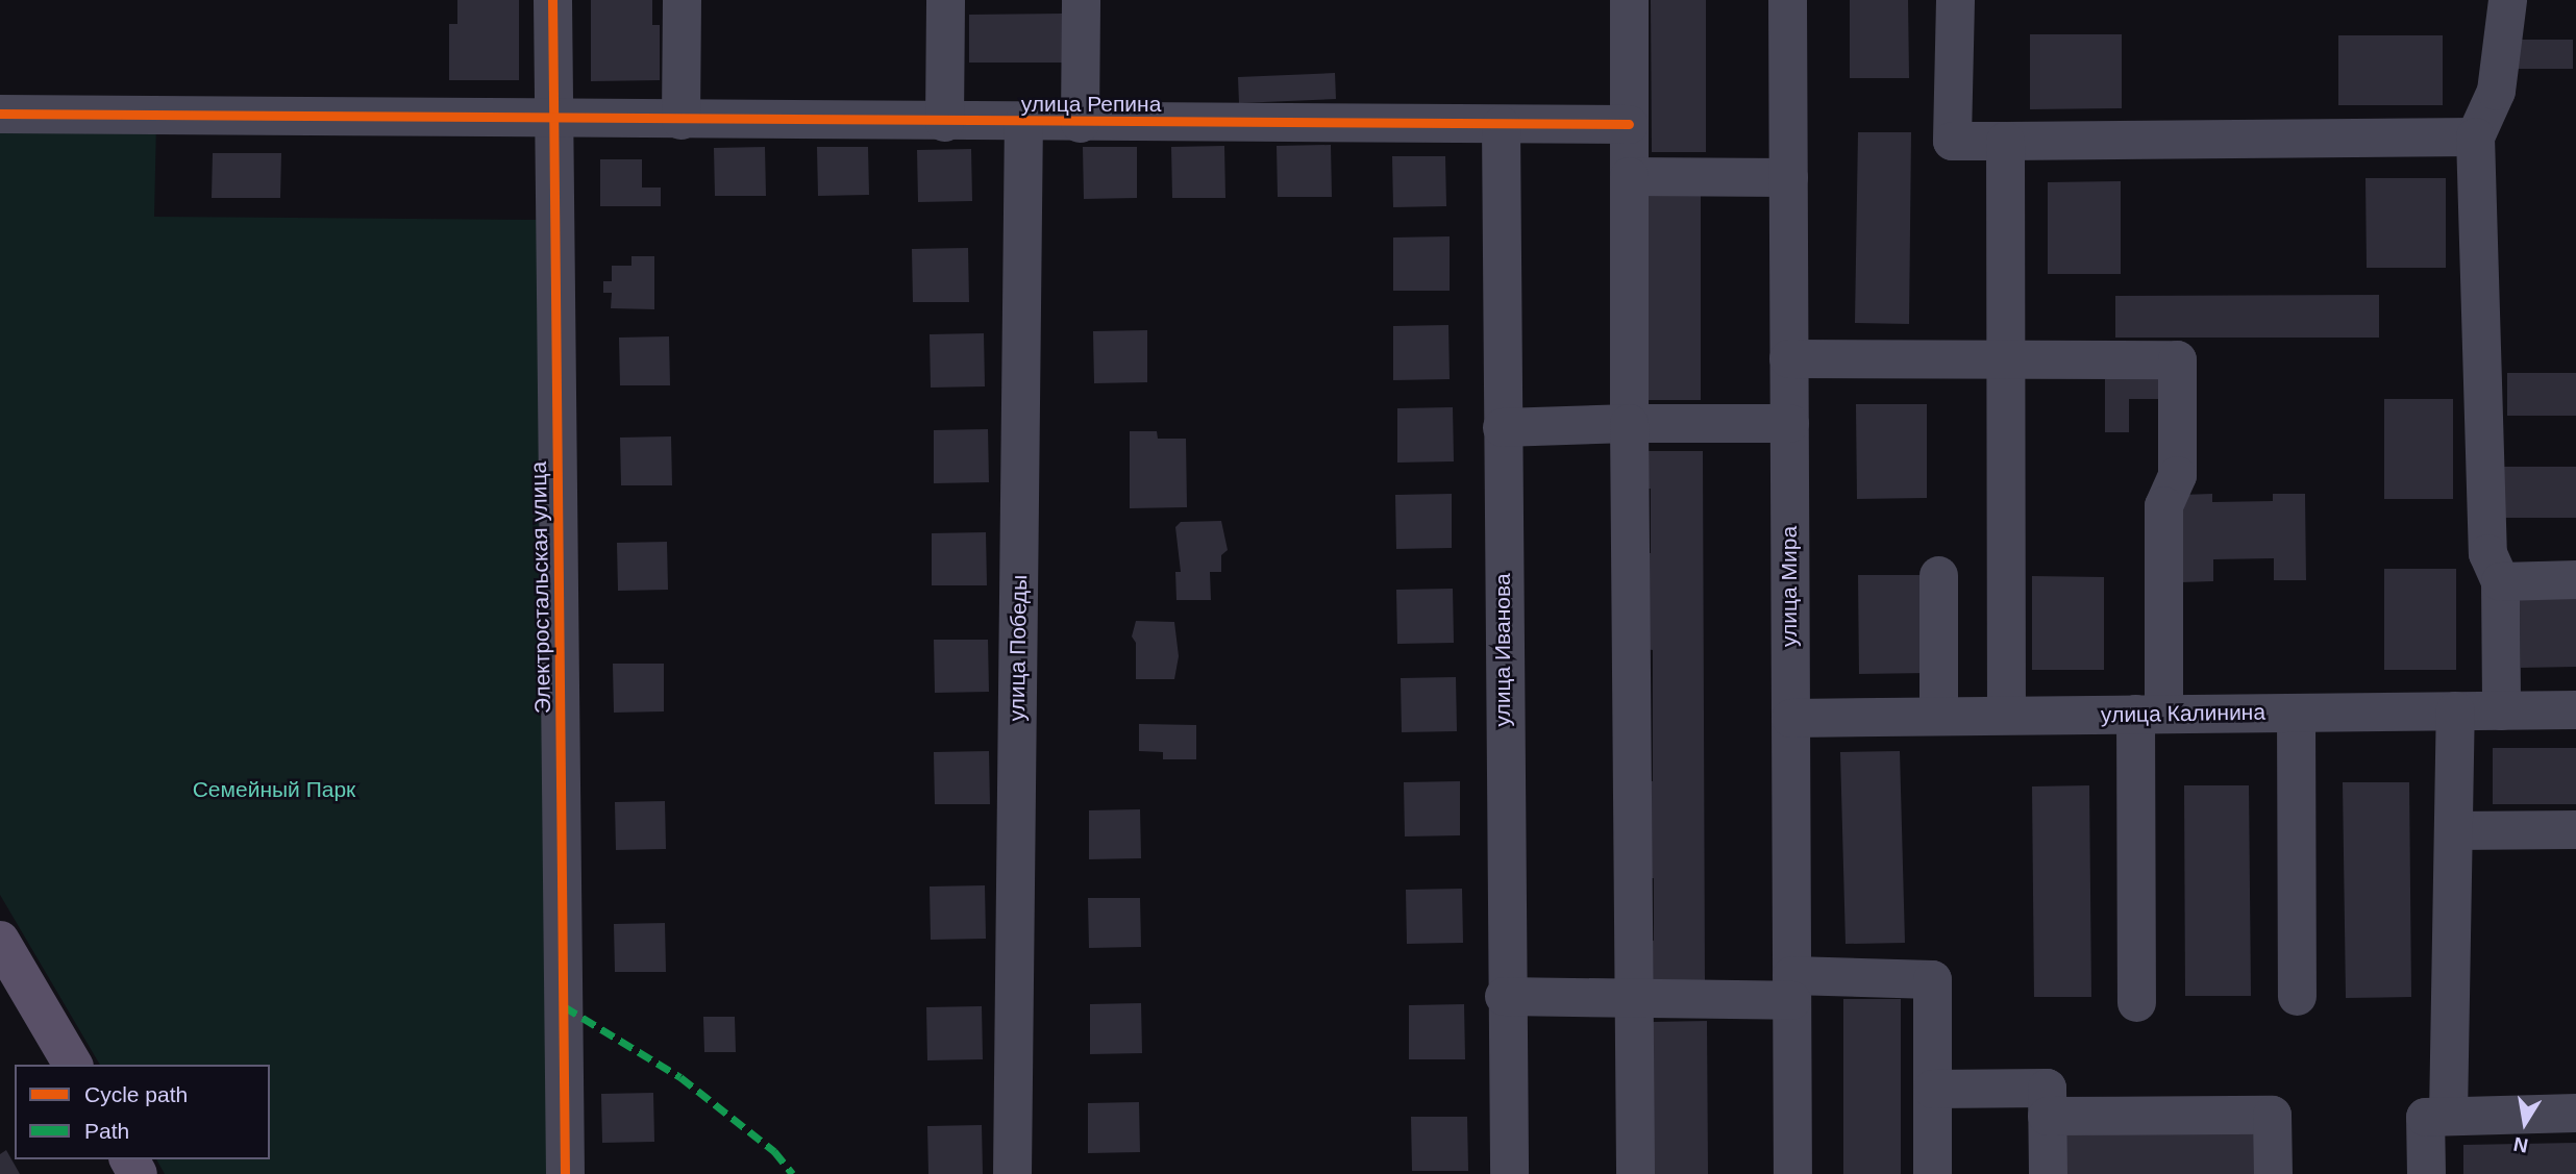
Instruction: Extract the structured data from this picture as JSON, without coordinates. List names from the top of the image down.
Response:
{
  "streets": {
    "street": [
      "улица Репина",
      "улица Мира",
      "Электростальская улица",
      "улица Победы",
      "улица Иванова",
      "улица Калинина"
    ]
  },
  "crossings": [
    ["улица Репина", "Электростальская улица"],
    ["улица Репина", "улица Победы"],
    ["улица Репина", "улица Иванова"],
    ["улица Мира", "улица Калинина"]
  ],
  "parks": ["Семейный Парк"],
  "legend": ["Cycle path", "Path"],
  "north": "bottom"
}
